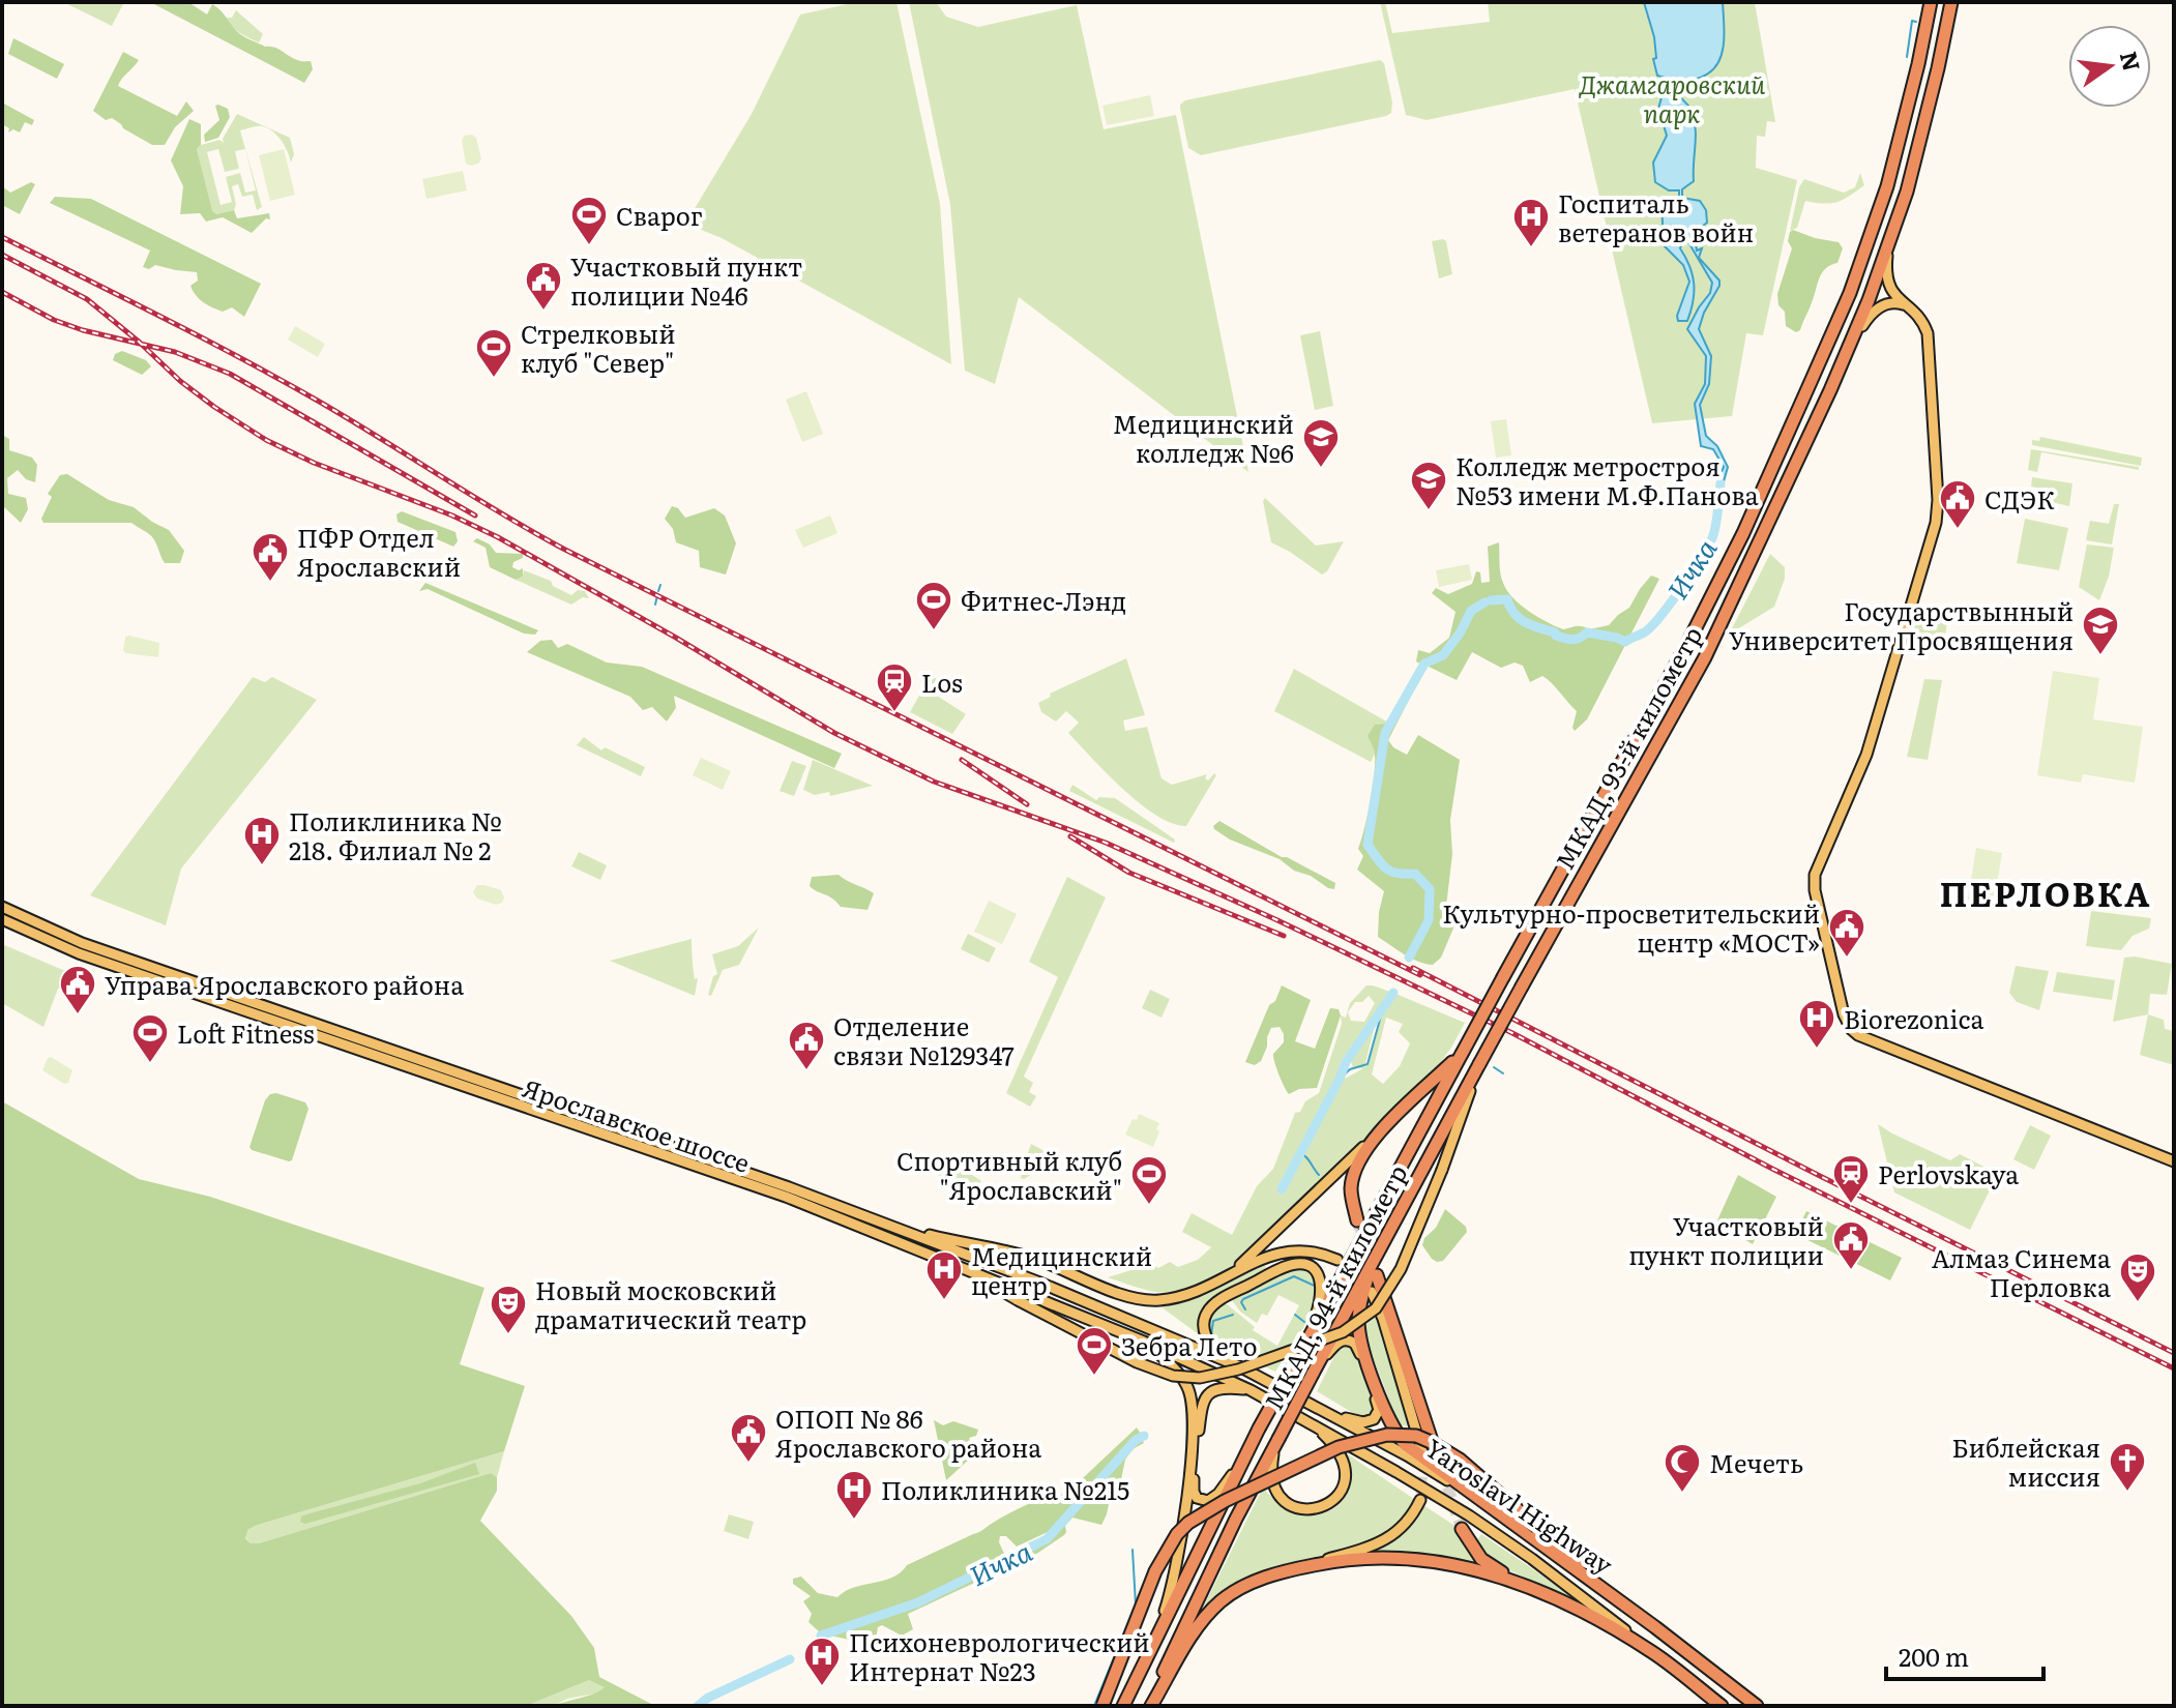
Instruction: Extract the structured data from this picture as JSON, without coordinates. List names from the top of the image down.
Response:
{
  "streets": {
    "highway": ["МКАД, 93-й километр", "МКАД, 94-й километр", "Yaroslavl Highway"],
    "main road": ["Ярославское шоссе"]
  },
  "crossings": [
    ["МКАД, 93-й километр", "МКАД, 94-й километр"],
    ["Ярославское шоссе", "Yaroslavl Highway"]
  ],
  "districts": ["ПЕРЛОВКА"],
  "water": ["Ичка"],
  "parks": ["Джамгаровский парк"],
  "places": {
    "sports": [
      "Сварог",
      "Стрелковый клуб \"Север\"",
      "Фитнес-Лэнд",
      "Loft Fitness",
      "Спортивный клуб \"Ярославский\"",
      "Зебра Лето"
    ],
    "hospital": [
      "Госпиталь ветеранов войн",
      "Поликлиника № 218. Филиал № 2",
      "Biorezonica",
      "Медицинский центр",
      "Поликлиника №215",
      "Психоневрологический Интернат №23"
    ],
    "public building": [
      "Участковый пункт полиции №46",
      "СДЭК",
      "ПФР Отдел Ярославский",
      "Культурно-просветительский центр «МОСТ»",
      "Управа Ярославского района",
      "Отделение связи №129347",
      "Участковый пункт полиции",
      "ОПОП № 86 Ярославского района"
    ],
    "school or university": ["Медицинский колледж №6", "Колледж метростроя №53 имени М.Ф.Панова", "Государствынный Университет Просвящения"],
    "station": ["Los", "Perlovskaya"],
    "theatre": ["Алмаз Синема Перловка", "Новый московский драматический театр"],
    "church": ["Библейская миссия"],
    "mosque": ["Мечеть"]
  },
  "scale_bar": "200 m",
  "north": "right"
}
